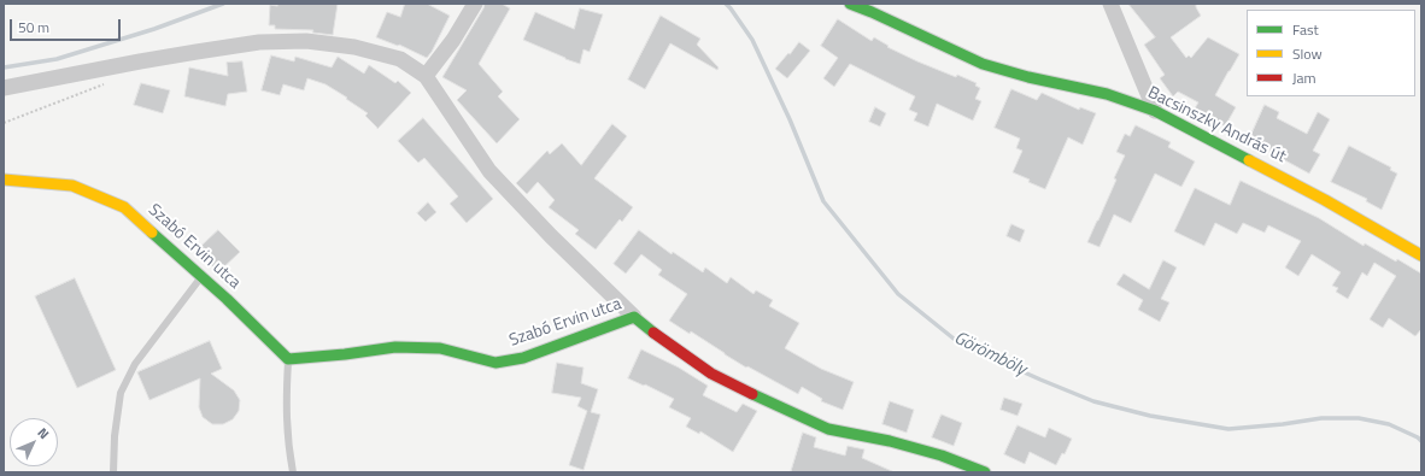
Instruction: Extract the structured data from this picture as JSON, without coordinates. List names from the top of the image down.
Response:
{
  "streets": {
    "street": ["Bacsinszky András út", "Szabó Ervin utca"]
  },
  "water": ["Görömböly"],
  "legend": ["Fast", "Slow", "Jam"],
  "scale_bar": "50 m",
  "north": "top right"
}
